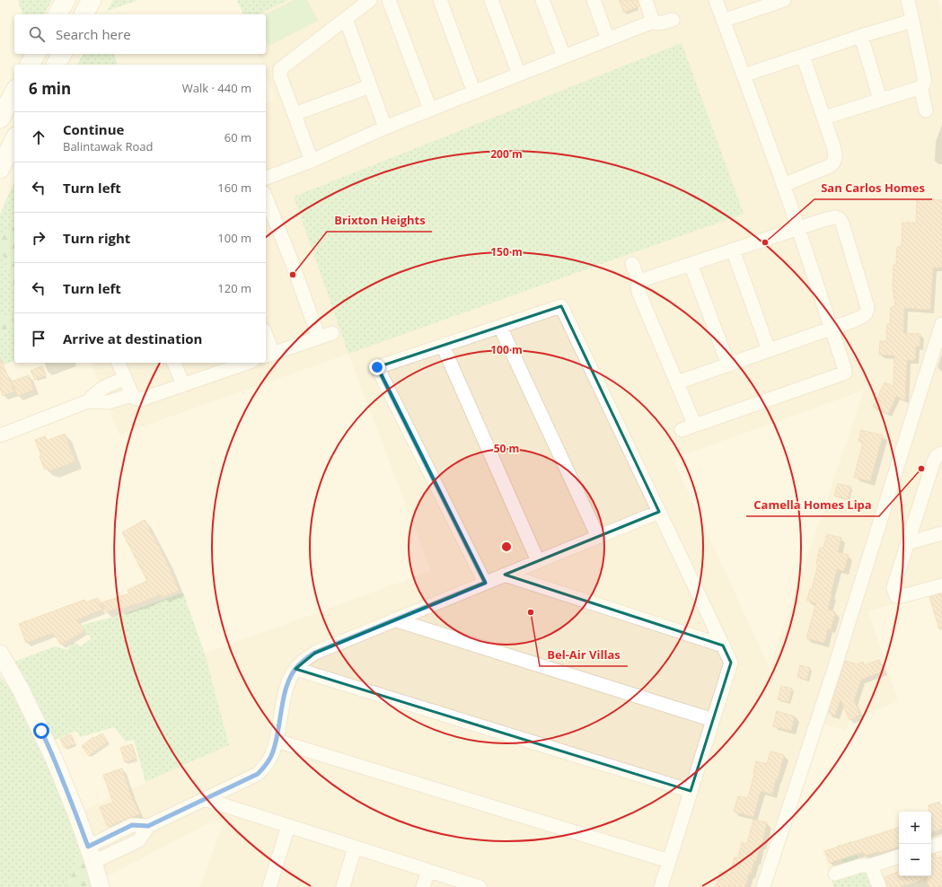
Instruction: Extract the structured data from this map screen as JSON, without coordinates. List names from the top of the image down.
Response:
{
  "places": [
    "San Carlos Homes",
    "Brixton Heights",
    "Camella Homes Lipa",
    "Bel-Air Villas"
  ],
  "page": {
    "search": "Search here",
    "heading": ["6 min", "Walk · 440 m"],
    "list": [
      ["Continue", "Balintawak Road", "60 m"],
      ["Turn left", "160 m"],
      ["Turn right", "100 m"],
      ["Turn left", "120 m"],
      "Arrive at destination"
    ],
    "map_buttons": ["+", "−"]
  },
  "rings": [
    "200 m",
    "150 m",
    "100 m",
    "50 m"
  ]
}
